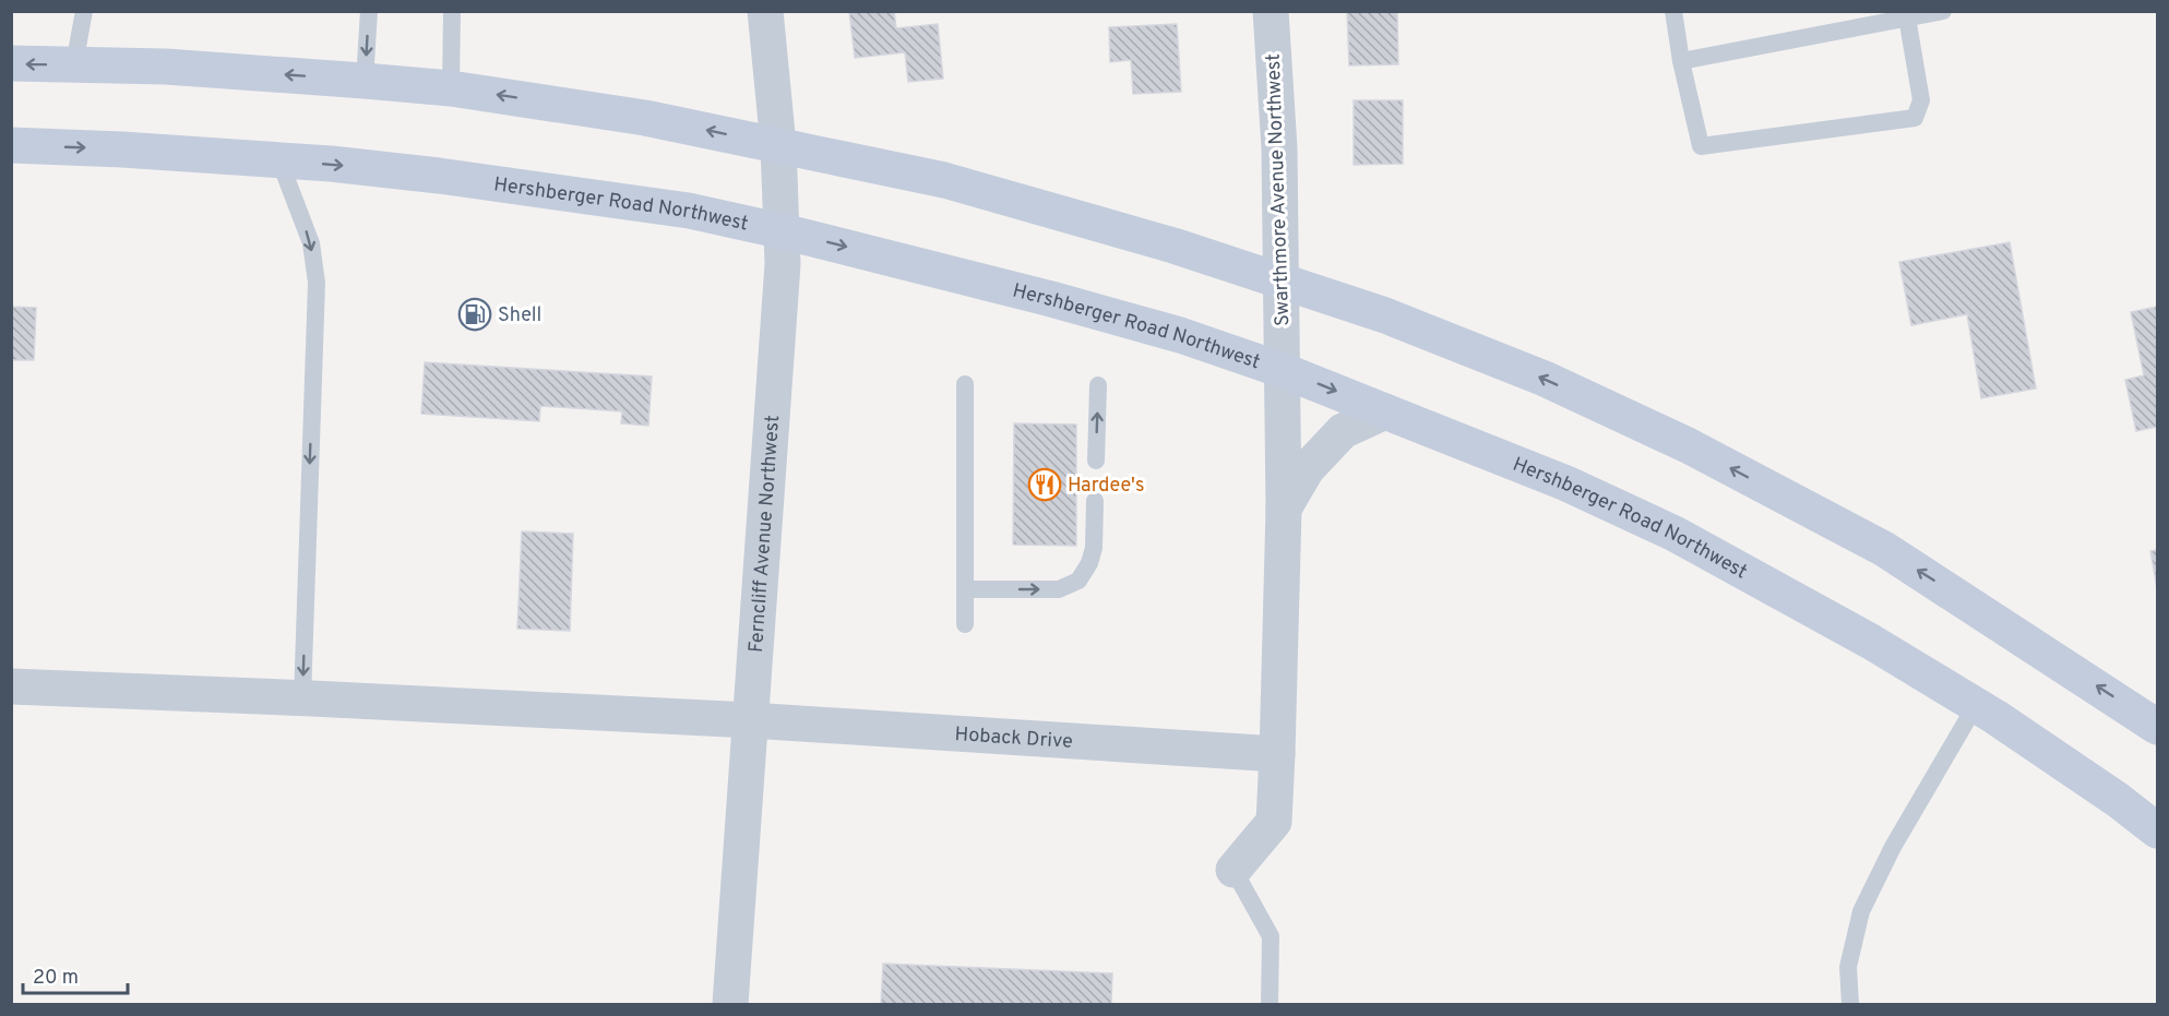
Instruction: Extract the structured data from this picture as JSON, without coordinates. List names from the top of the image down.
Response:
{
  "streets": {
    "main road": ["Hershberger Road Northwest"],
    "street": ["Swarthmore Avenue Northwest", "Ferncliff Avenue Northwest", "Hoback Drive"]
  },
  "crossings": [
    ["Swarthmore Avenue Northwest", "Hershberger Road Northwest"],
    ["Swarthmore Avenue Northwest", "Hoback Drive"],
    ["Hershberger Road Northwest", "Ferncliff Avenue Northwest"],
    ["Ferncliff Avenue Northwest", "Hoback Drive"]
  ],
  "places": {
    "fuel station": ["Shell"],
    "restaurant": ["Hardee's"]
  },
  "scale_bar": "20 m"
}
